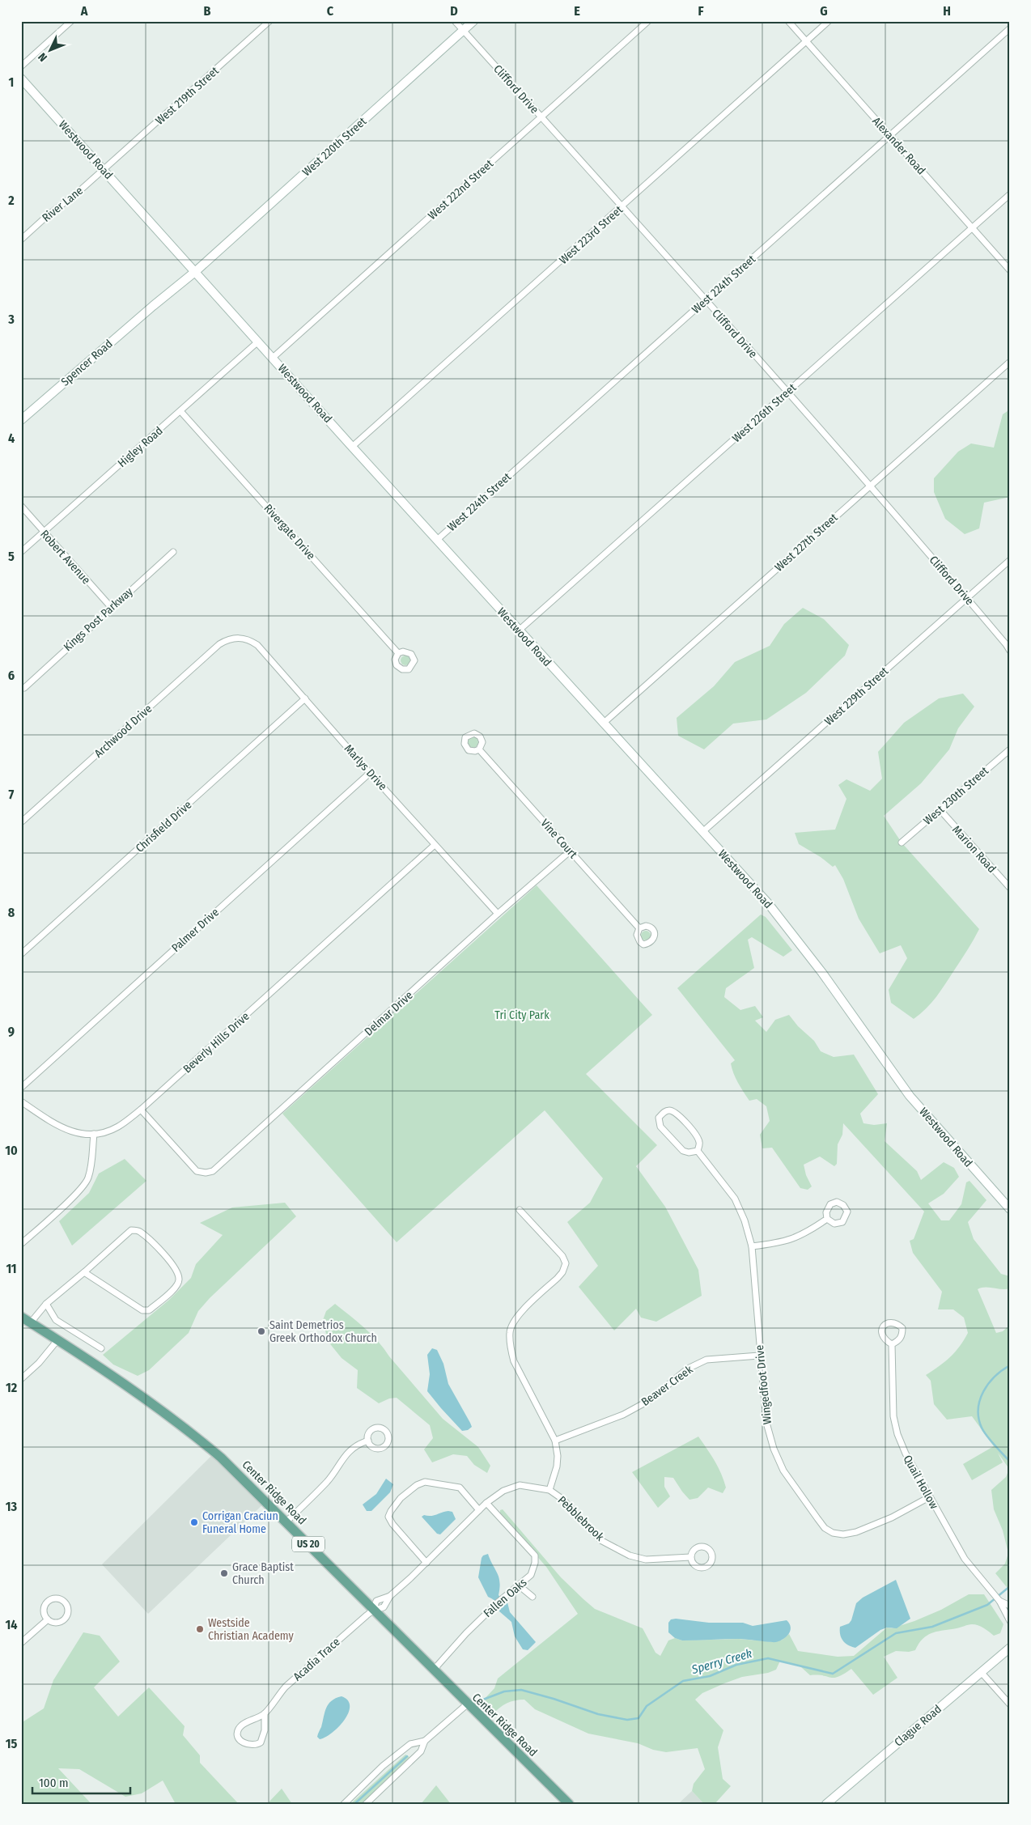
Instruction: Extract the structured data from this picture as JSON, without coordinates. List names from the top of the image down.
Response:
{
  "streets": {
    "main road": ["Center Ridge Road", "US 20"],
    "street": [
      "Clifford Drive",
      "West 219th Street",
      "Alexander Road",
      "West 220th Street",
      "Westwood Road",
      "West 222nd Street",
      "River Lane",
      "West 223rd Street",
      "West 224th Street",
      "Spencer Road",
      "West 226th Street",
      "Higley Road",
      "Rivergate Drive",
      "West 227th Street",
      "Robert Avenue",
      "Kings Post Parkway",
      "West 229th Street",
      "Archwood Drive",
      "Marlys Drive",
      "West 230th Street",
      "Chrisfield Drive",
      "Vine Court",
      "Marion Road",
      "Palmer Drive",
      "Delmar Drive",
      "Beverly Hills Drive",
      "Wingedfoot Drive",
      "Beaver Creek",
      "Quail Hollow",
      "Pebblebrook",
      "Fallen Oaks",
      "Acadia Trace",
      "Clague Road"
    ]
  },
  "crossings": [
    ["Clifford Drive", "West 220th Street"],
    ["Clifford Drive", "West 222nd Street"],
    ["Clifford Drive", "West 223rd Street"],
    ["Clifford Drive", "West 224th Street"],
    ["Clifford Drive", "West 226th Street"],
    ["Clifford Drive", "West 227th Street"],
    ["Clifford Drive", "West 229th Street"],
    ["West 219th Street", "Westwood Road"],
    ["West 219th Street", "River Lane"],
    ["Alexander Road", "West 223rd Street"],
    ["Alexander Road", "West 224th Street"],
    ["Alexander Road", "West 226th Street"],
    ["West 220th Street", "Westwood Road"],
    ["West 220th Street", "Spencer Road"],
    ["Westwood Road", "West 222nd Street"],
    ["Westwood Road", "River Lane"],
    ["Westwood Road", "West 223rd Street"],
    ["Westwood Road", "West 224th Street"],
    ["Westwood Road", "West 226th Street"],
    ["Westwood Road", "Higley Road"],
    ["Westwood Road", "West 227th Street"],
    ["Westwood Road", "West 229th Street"],
    ["Higley Road", "Rivergate Drive"],
    ["Higley Road", "Robert Avenue"],
    ["Robert Avenue", "Kings Post Parkway"],
    ["Archwood Drive", "Marlys Drive"],
    ["Marlys Drive", "Chrisfield Drive"],
    ["Marlys Drive", "Palmer Drive"],
    ["Marlys Drive", "Delmar Drive"],
    ["Marlys Drive", "Beverly Hills Drive"],
    ["West 230th Street", "Marion Road"],
    ["Vine Court", "Delmar Drive"],
    ["Delmar Drive", "Beverly Hills Drive"],
    ["Wingedfoot Drive", "Beaver Creek"],
    ["Wingedfoot Drive", "Quail Hollow"],
    ["Center Ridge Road", "Pebblebrook"],
    ["Center Ridge Road", "Fallen Oaks"],
    ["Center Ridge Road", "Acadia Trace"],
    ["Pebblebrook", "Fallen Oaks"],
    ["Pebblebrook", "Acadia Trace"]
  ],
  "water": ["Sperry Creek"],
  "parks": ["Tri City Park"],
  "places": [
    "Saint Demetrios Greek Orthodox Church",
    "Corrigan Craciun Funeral Home",
    "Grace Baptist Church",
    "Westside Christian Academy"
  ],
  "scale_bar": "100 m",
  "north": "bottom left",
  "grid": {
    "columns": [
      "A",
      "B",
      "C",
      "D",
      "E",
      "F",
      "G",
      "H"
    ],
    "rows": [
      "1",
      "2",
      "3",
      "4",
      "5",
      "6",
      "7",
      "8",
      "9",
      "10",
      "11",
      "12",
      "13",
      "14",
      "15"
    ]
  }
}
